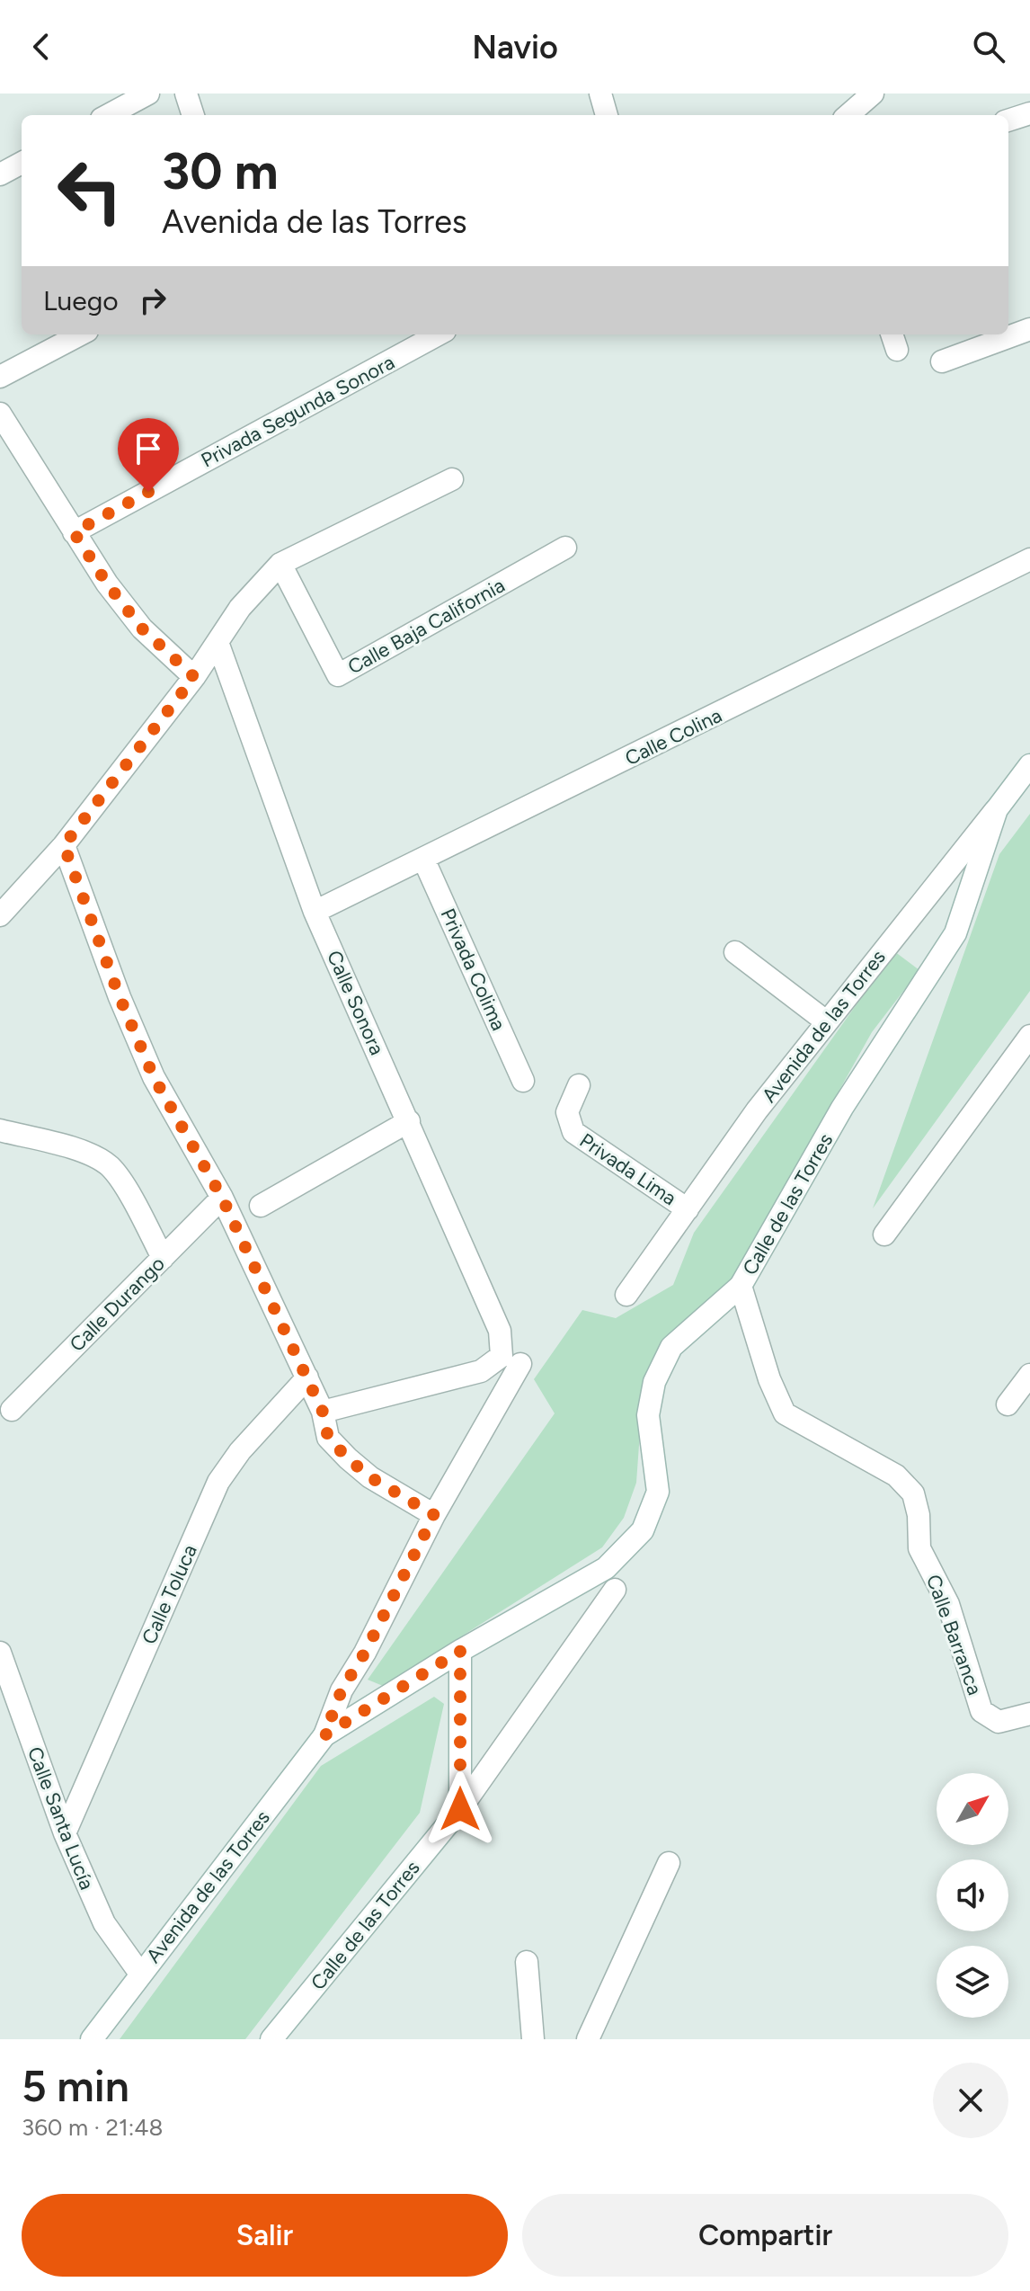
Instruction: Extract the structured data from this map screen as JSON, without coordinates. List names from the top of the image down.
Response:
{
  "streets": {
    "street": [
      "Privada Segunda Sonora",
      "Calle Baja California",
      "Calle Colina",
      "Privada Colima",
      "Calle Sonora",
      "Avenida de las Torres",
      "Privada Lima",
      "Calle de las Torres",
      "Calle Durango",
      "Calle Toluca",
      "Calle Barranca",
      "Calle Santa Lucía"
    ]
  },
  "crossings": [
    ["Calle Colina", "Privada Colima"],
    ["Calle Colina", "Calle Sonora"],
    ["Calle Sonora", "Avenida de las Torres"],
    ["Avenida de las Torres", "Privada Lima"],
    ["Avenida de las Torres", "Calle de las Torres"],
    ["Avenida de las Torres", "Calle Santa Lucía"],
    ["Calle de las Torres", "Calle Barranca"],
    ["Calle Toluca", "Calle Santa Lucía"]
  ],
  "north": "top right",
  "page": {
    "header": "Navio",
    "turn": ["30 m", "Avenida de las Torres"],
    "then": "Luego",
    "heading": ["5 min", "360 m · 21:48"],
    "buttons": ["Salir", "Compartir"]
  }
}
